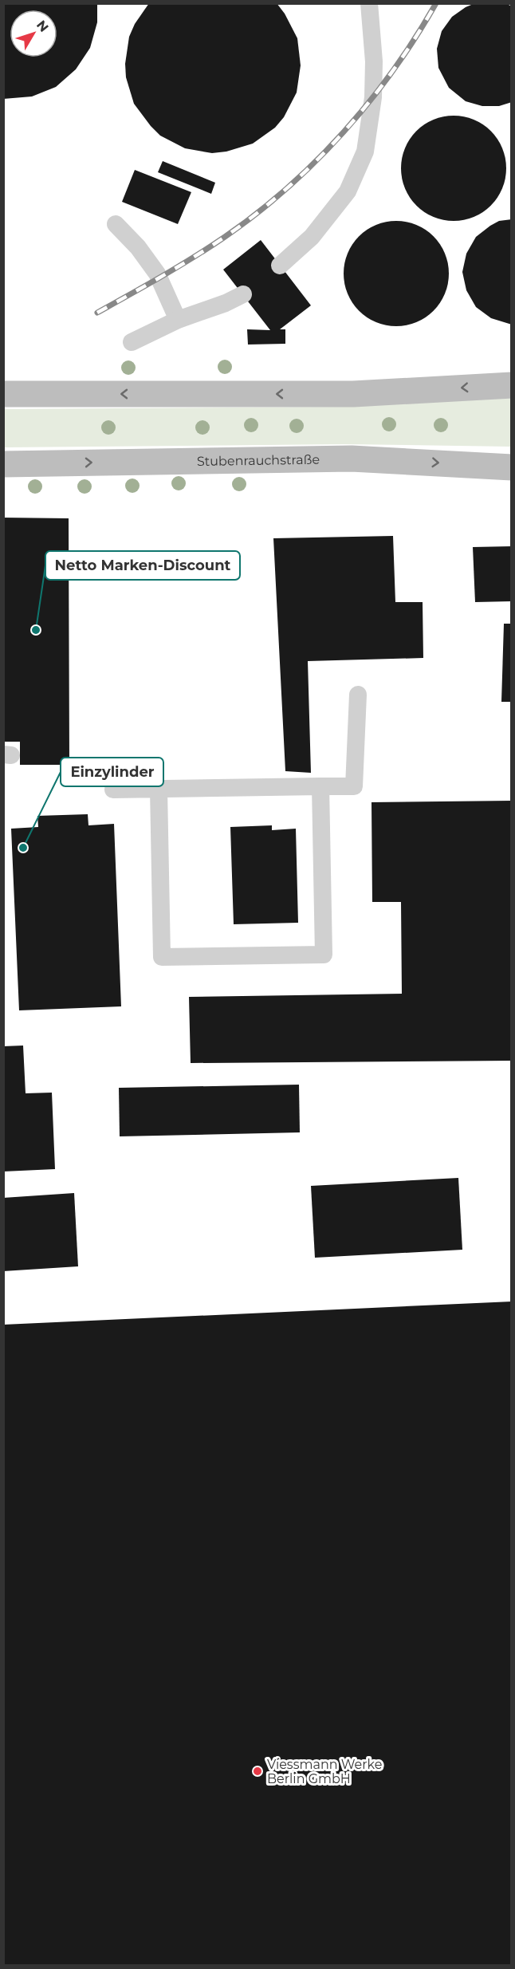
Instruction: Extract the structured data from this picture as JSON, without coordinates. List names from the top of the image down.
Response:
{
  "streets": {
    "main road": ["Stubenrauchstraße"]
  },
  "places": ["Netto Marken-Discount", "Einzylinder", "Viessmann Werke Berlin GmbH"],
  "north": "top right"
}
